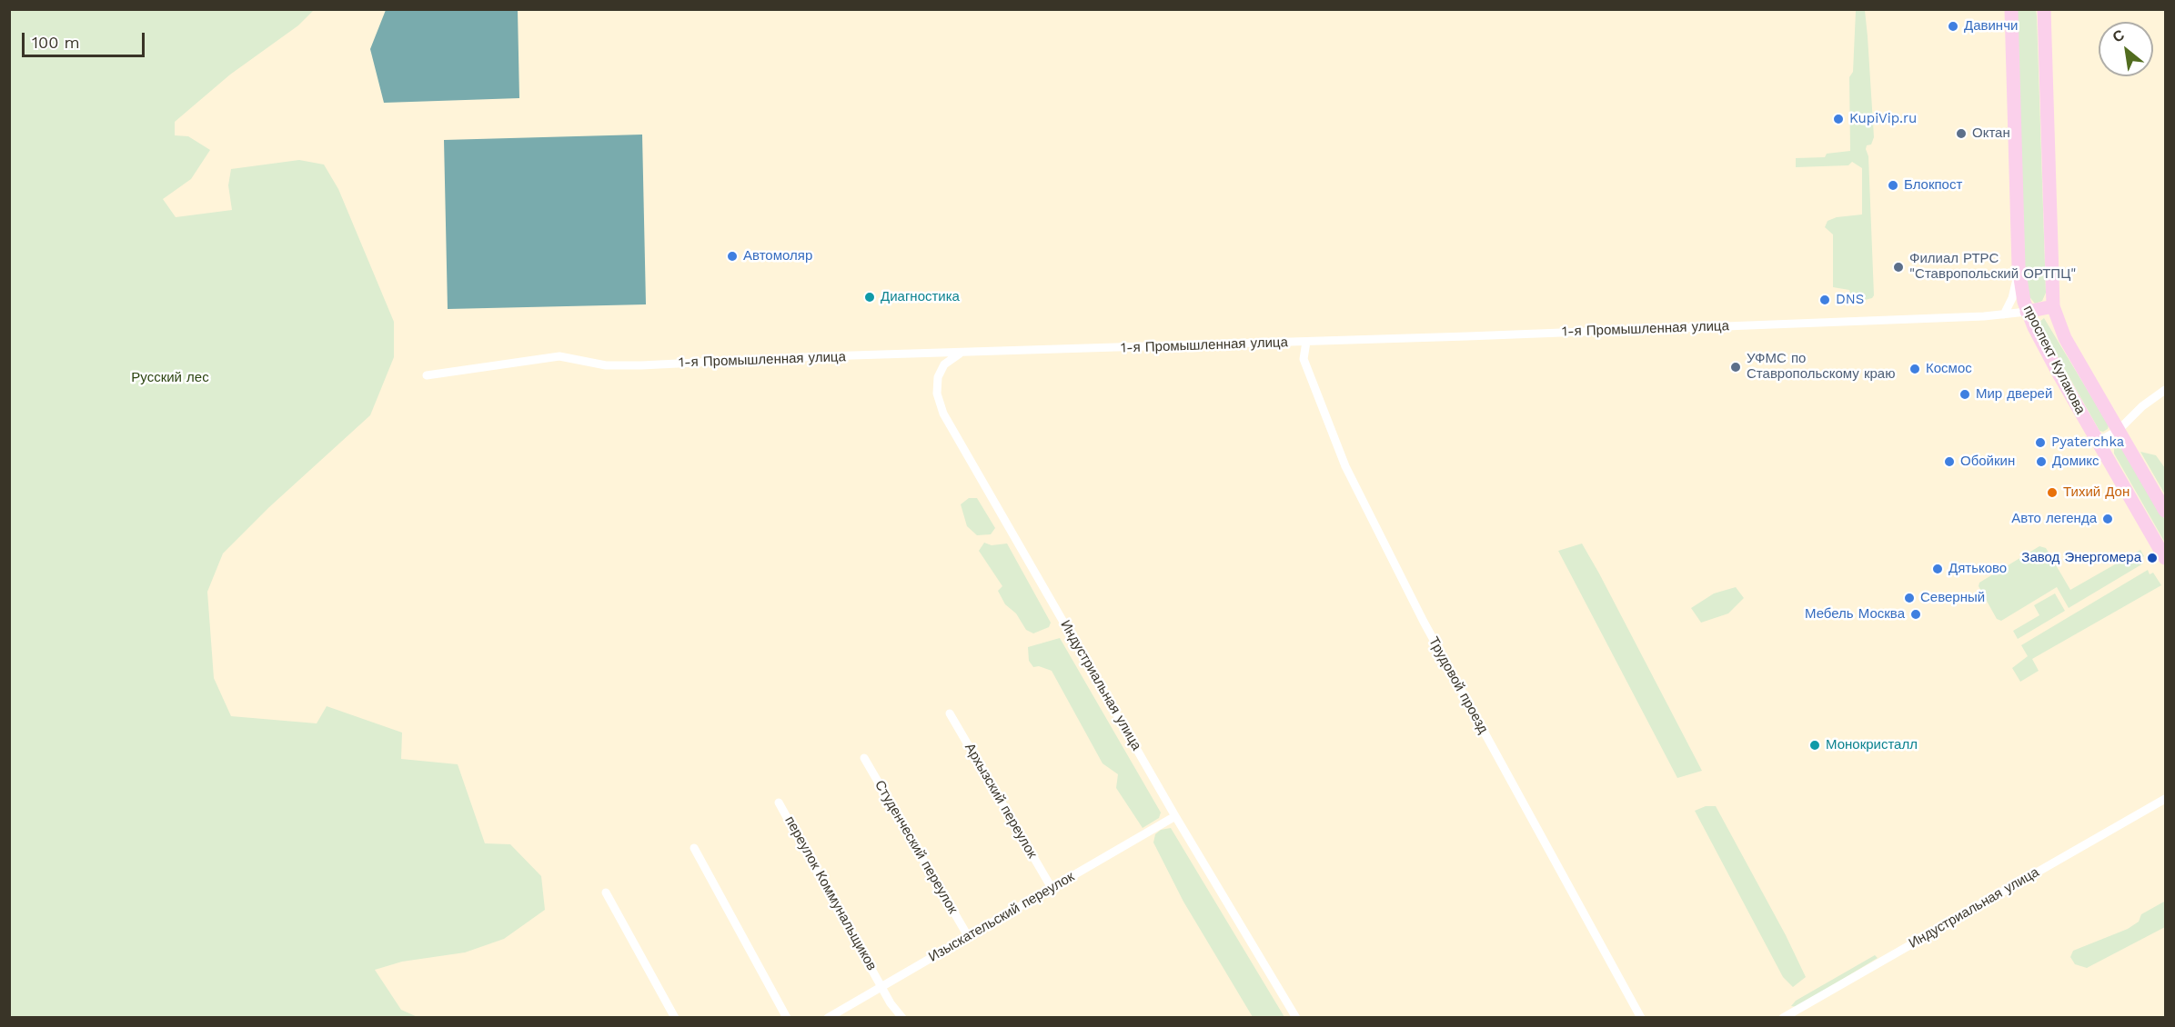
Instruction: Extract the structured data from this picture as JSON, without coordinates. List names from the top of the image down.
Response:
{
  "streets": {
    "main road": ["проспект Кулакова"],
    "street": [
      "1-я Промышленная улица",
      "Индустриальная улица",
      "Трудовой проезд",
      "Архызский переулок",
      "Студенческий переулок",
      "переулок Коммунальщиков",
      "Изыскательский переулок"
    ]
  },
  "crossings": [
    ["1-я Промышленная улица", "проспект Кулакова"],
    ["1-я Промышленная улица", "Индустриальная улица"],
    ["1-я Промышленная улица", "Трудовой проезд"],
    ["Индустриальная улица", "Изыскательский переулок"],
    ["Архызский переулок", "Изыскательский переулок"],
    ["Студенческий переулок", "Изыскательский переулок"],
    ["переулок Коммунальщиков", "Изыскательский переулок"]
  ],
  "parks": ["Русский лес"],
  "places": [
    "Давинчи",
    "KupiVip.ru",
    "Октан",
    "Блокпост",
    "Автомоляр",
    "Филиал РТРС \"Ставропольский ОРТПЦ\"",
    "Диагностика",
    "DNS",
    "УФМС по Ставропольскому краю",
    "Космос",
    "Мир дверей",
    "Pyaterchka",
    "Обойкин",
    "Домикс",
    "Тихий Дон",
    "Авто легенда",
    "Завод Энергомера",
    "Дятьково",
    "Северный",
    "Мебель Москва",
    "Монокристалл"
  ],
  "scale_bar": "100 m",
  "north": "top left"
}
